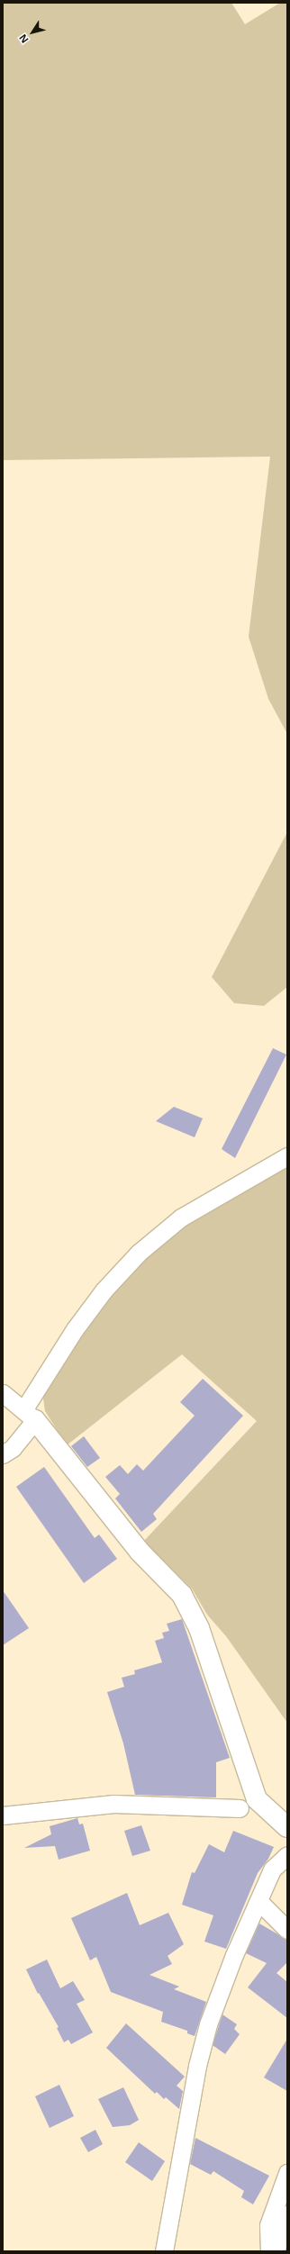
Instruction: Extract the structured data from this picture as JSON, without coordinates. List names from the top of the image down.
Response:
{
  "north": "bottom left"
}
